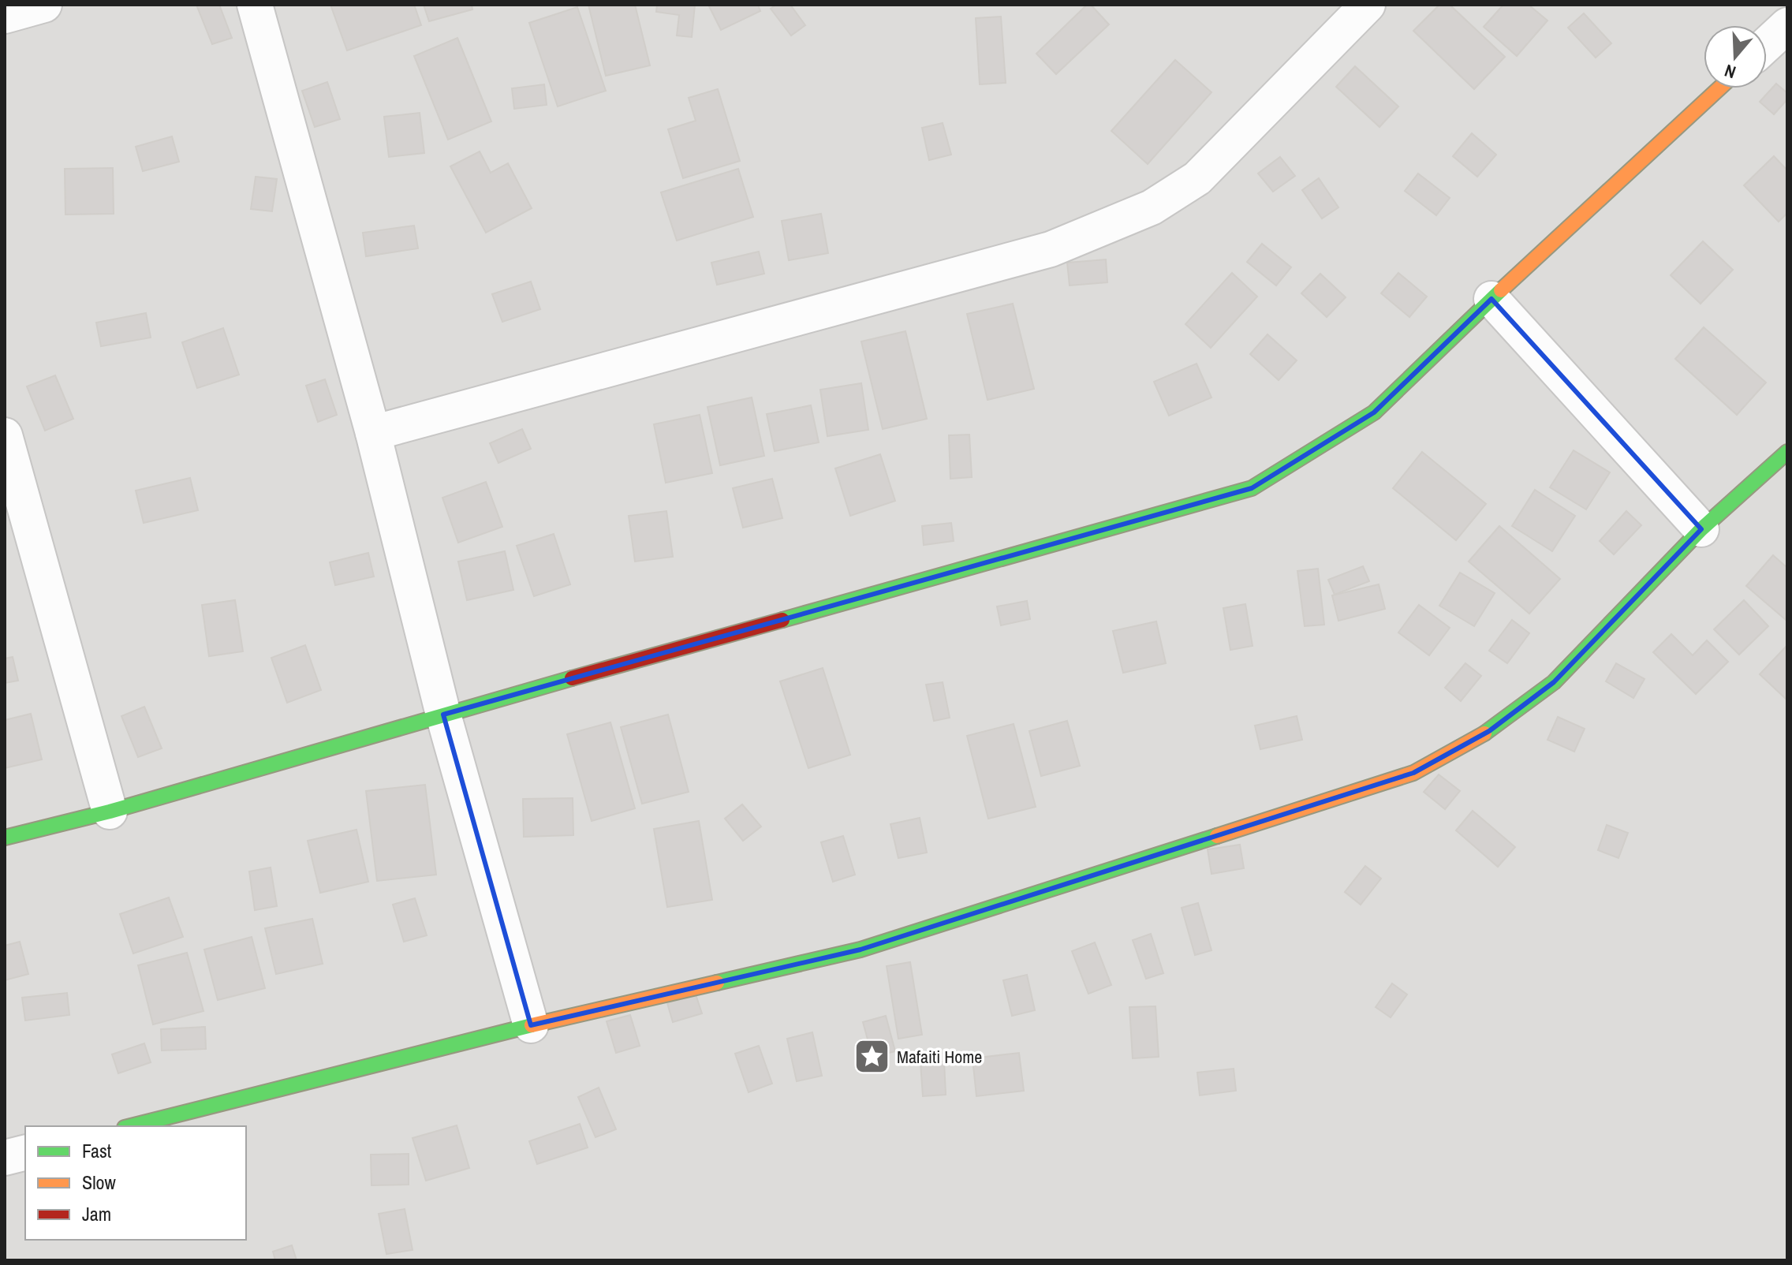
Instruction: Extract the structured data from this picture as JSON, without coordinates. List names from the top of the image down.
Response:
{
  "places": {
    "place": ["Mafaiti Home"]
  },
  "legend": ["Fast", "Slow", "Jam"],
  "north": "bottom"
}
